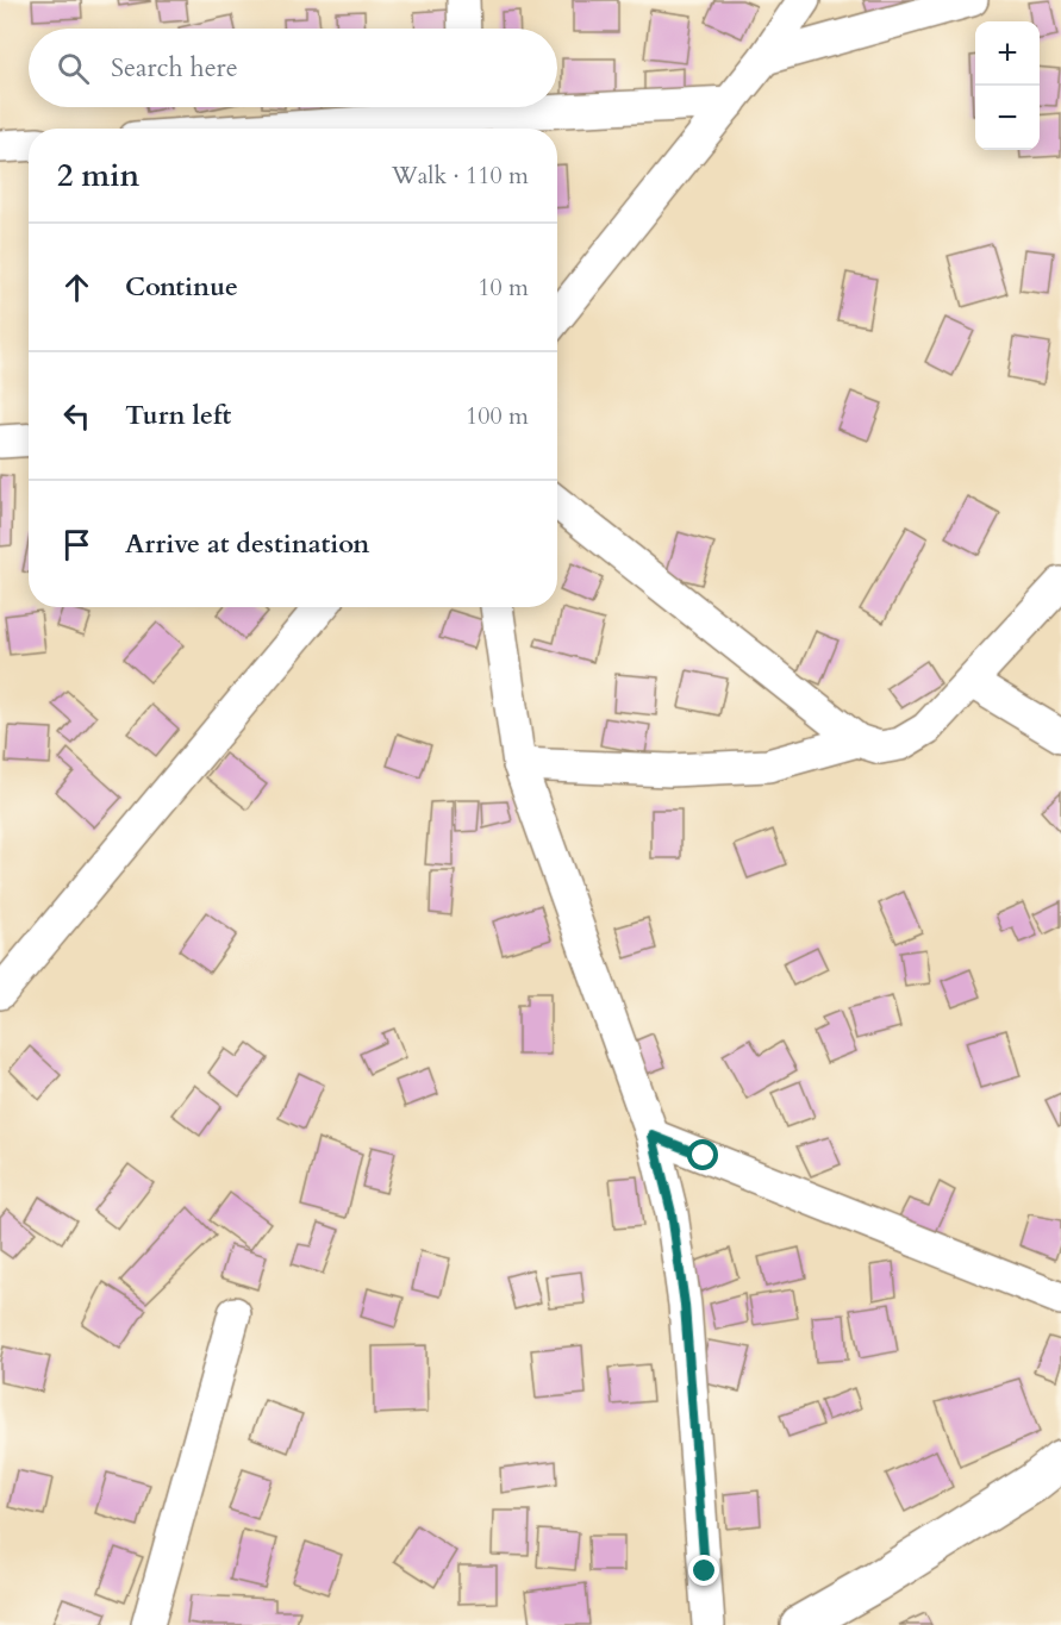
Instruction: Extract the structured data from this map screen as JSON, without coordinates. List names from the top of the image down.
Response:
{
  "page": {
    "map_buttons": ["+", "−"],
    "search": "Search here",
    "heading": ["2 min", "Walk · 110 m"],
    "list": [
      ["Continue", "10 m"],
      ["Turn left", "100 m"],
      "Arrive at destination"
    ]
  }
}
